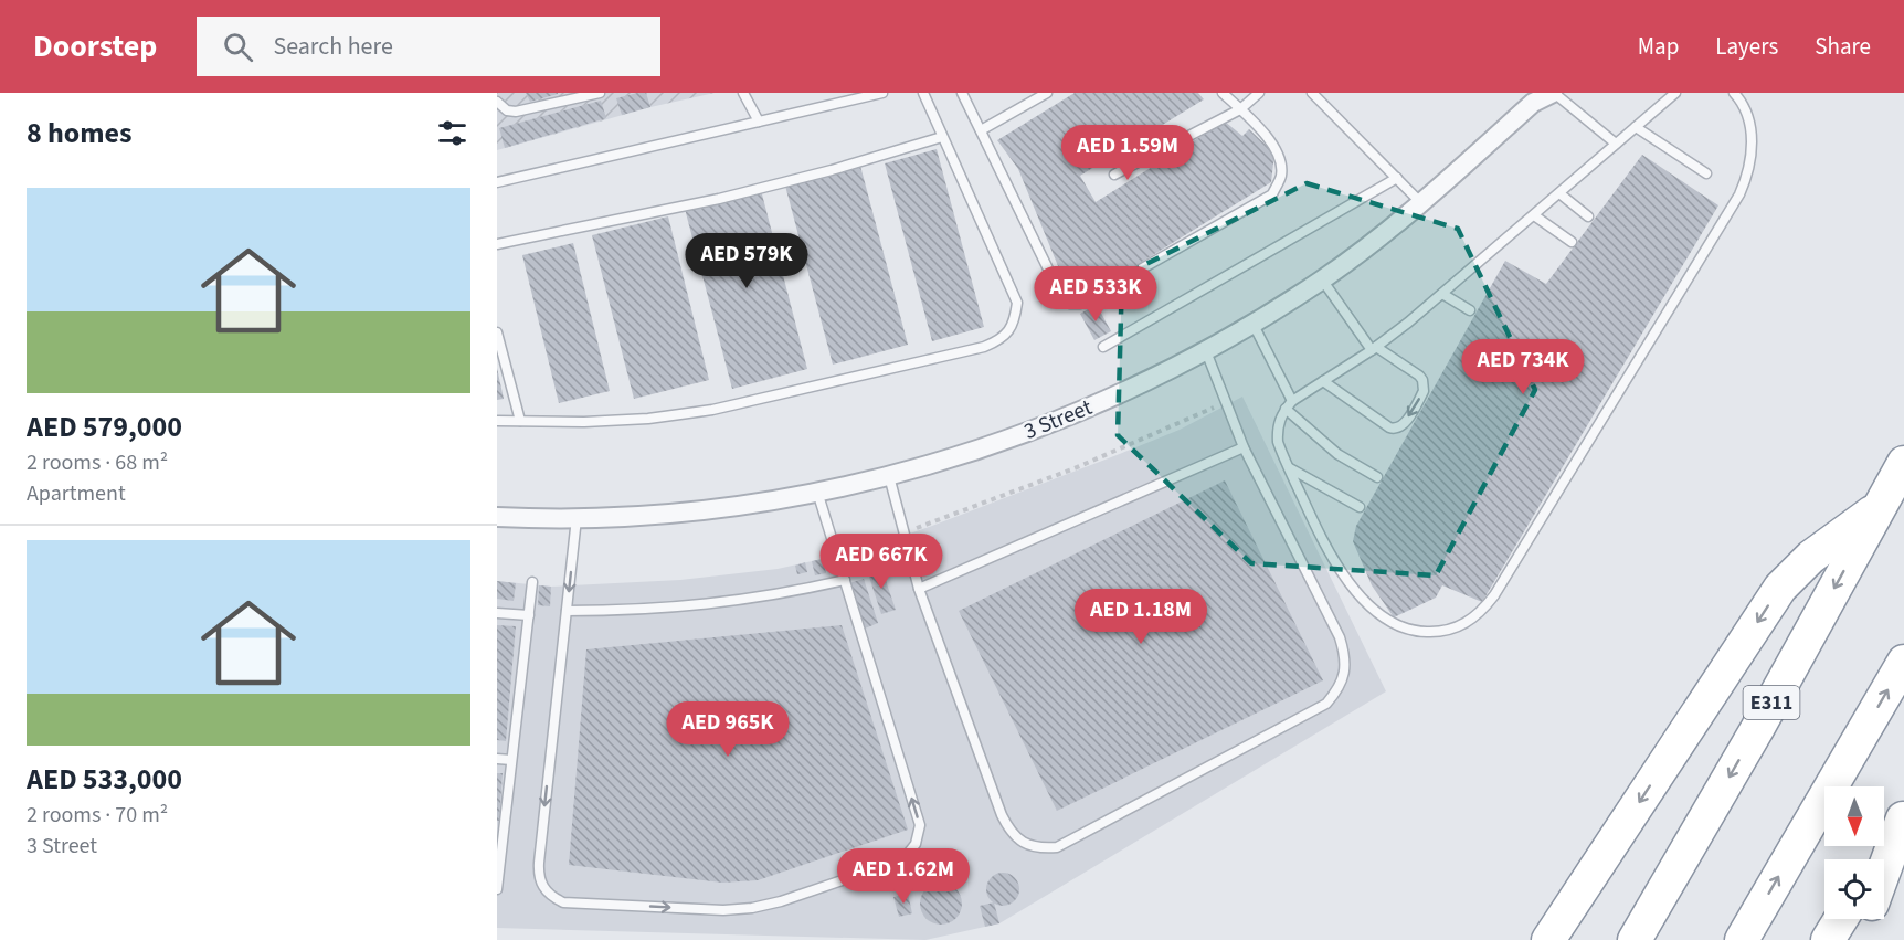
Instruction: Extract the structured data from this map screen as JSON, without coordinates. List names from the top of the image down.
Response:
{
  "streets": {
    "highway": ["E311"],
    "street": ["3 Street"]
  },
  "north": "bottom",
  "page": {
    "header": "Doorstep",
    "search": "Search here",
    "nav": ["Map", "Layers", "Share"],
    "heading": "8 homes",
    "price": [
      "AED 1.59M",
      "AED 579K",
      "AED 533K",
      "AED 734K",
      "AED 667K",
      "AED 1.18M",
      "AED 965K",
      "AED 1.62M"
    ],
    "list": [
      {
        "name": "AED 579,000",
        "note": "2 rooms · 68 m² · Apartment"
      },
      {
        "name": "AED 533,000",
        "note": "2 rooms · 70 m² · 3 Street"
      }
    ]
  }
}
